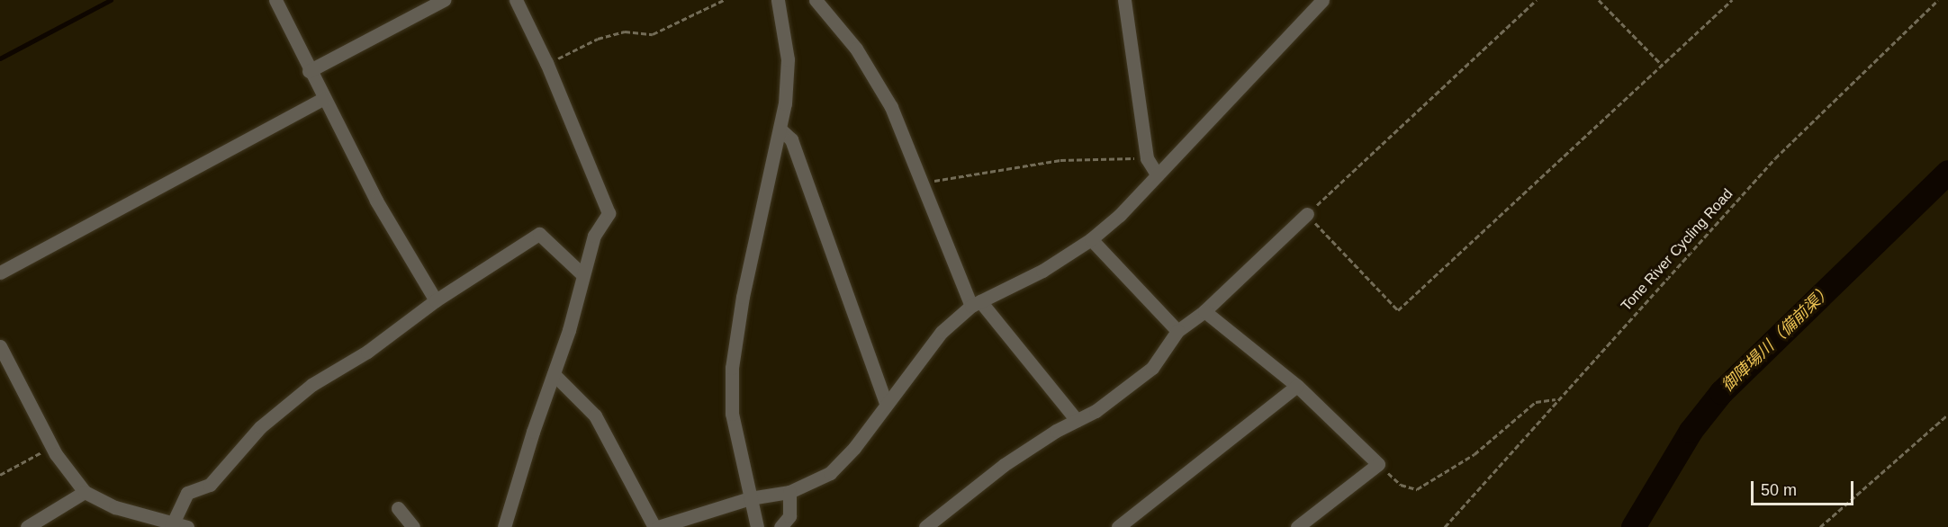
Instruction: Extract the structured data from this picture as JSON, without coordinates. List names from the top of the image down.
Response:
{
  "streets": {
    "path": ["Tone River Cycling Road"]
  },
  "water": ["御陣場川（備前渠）"],
  "scale_bar": "50 m"
}
